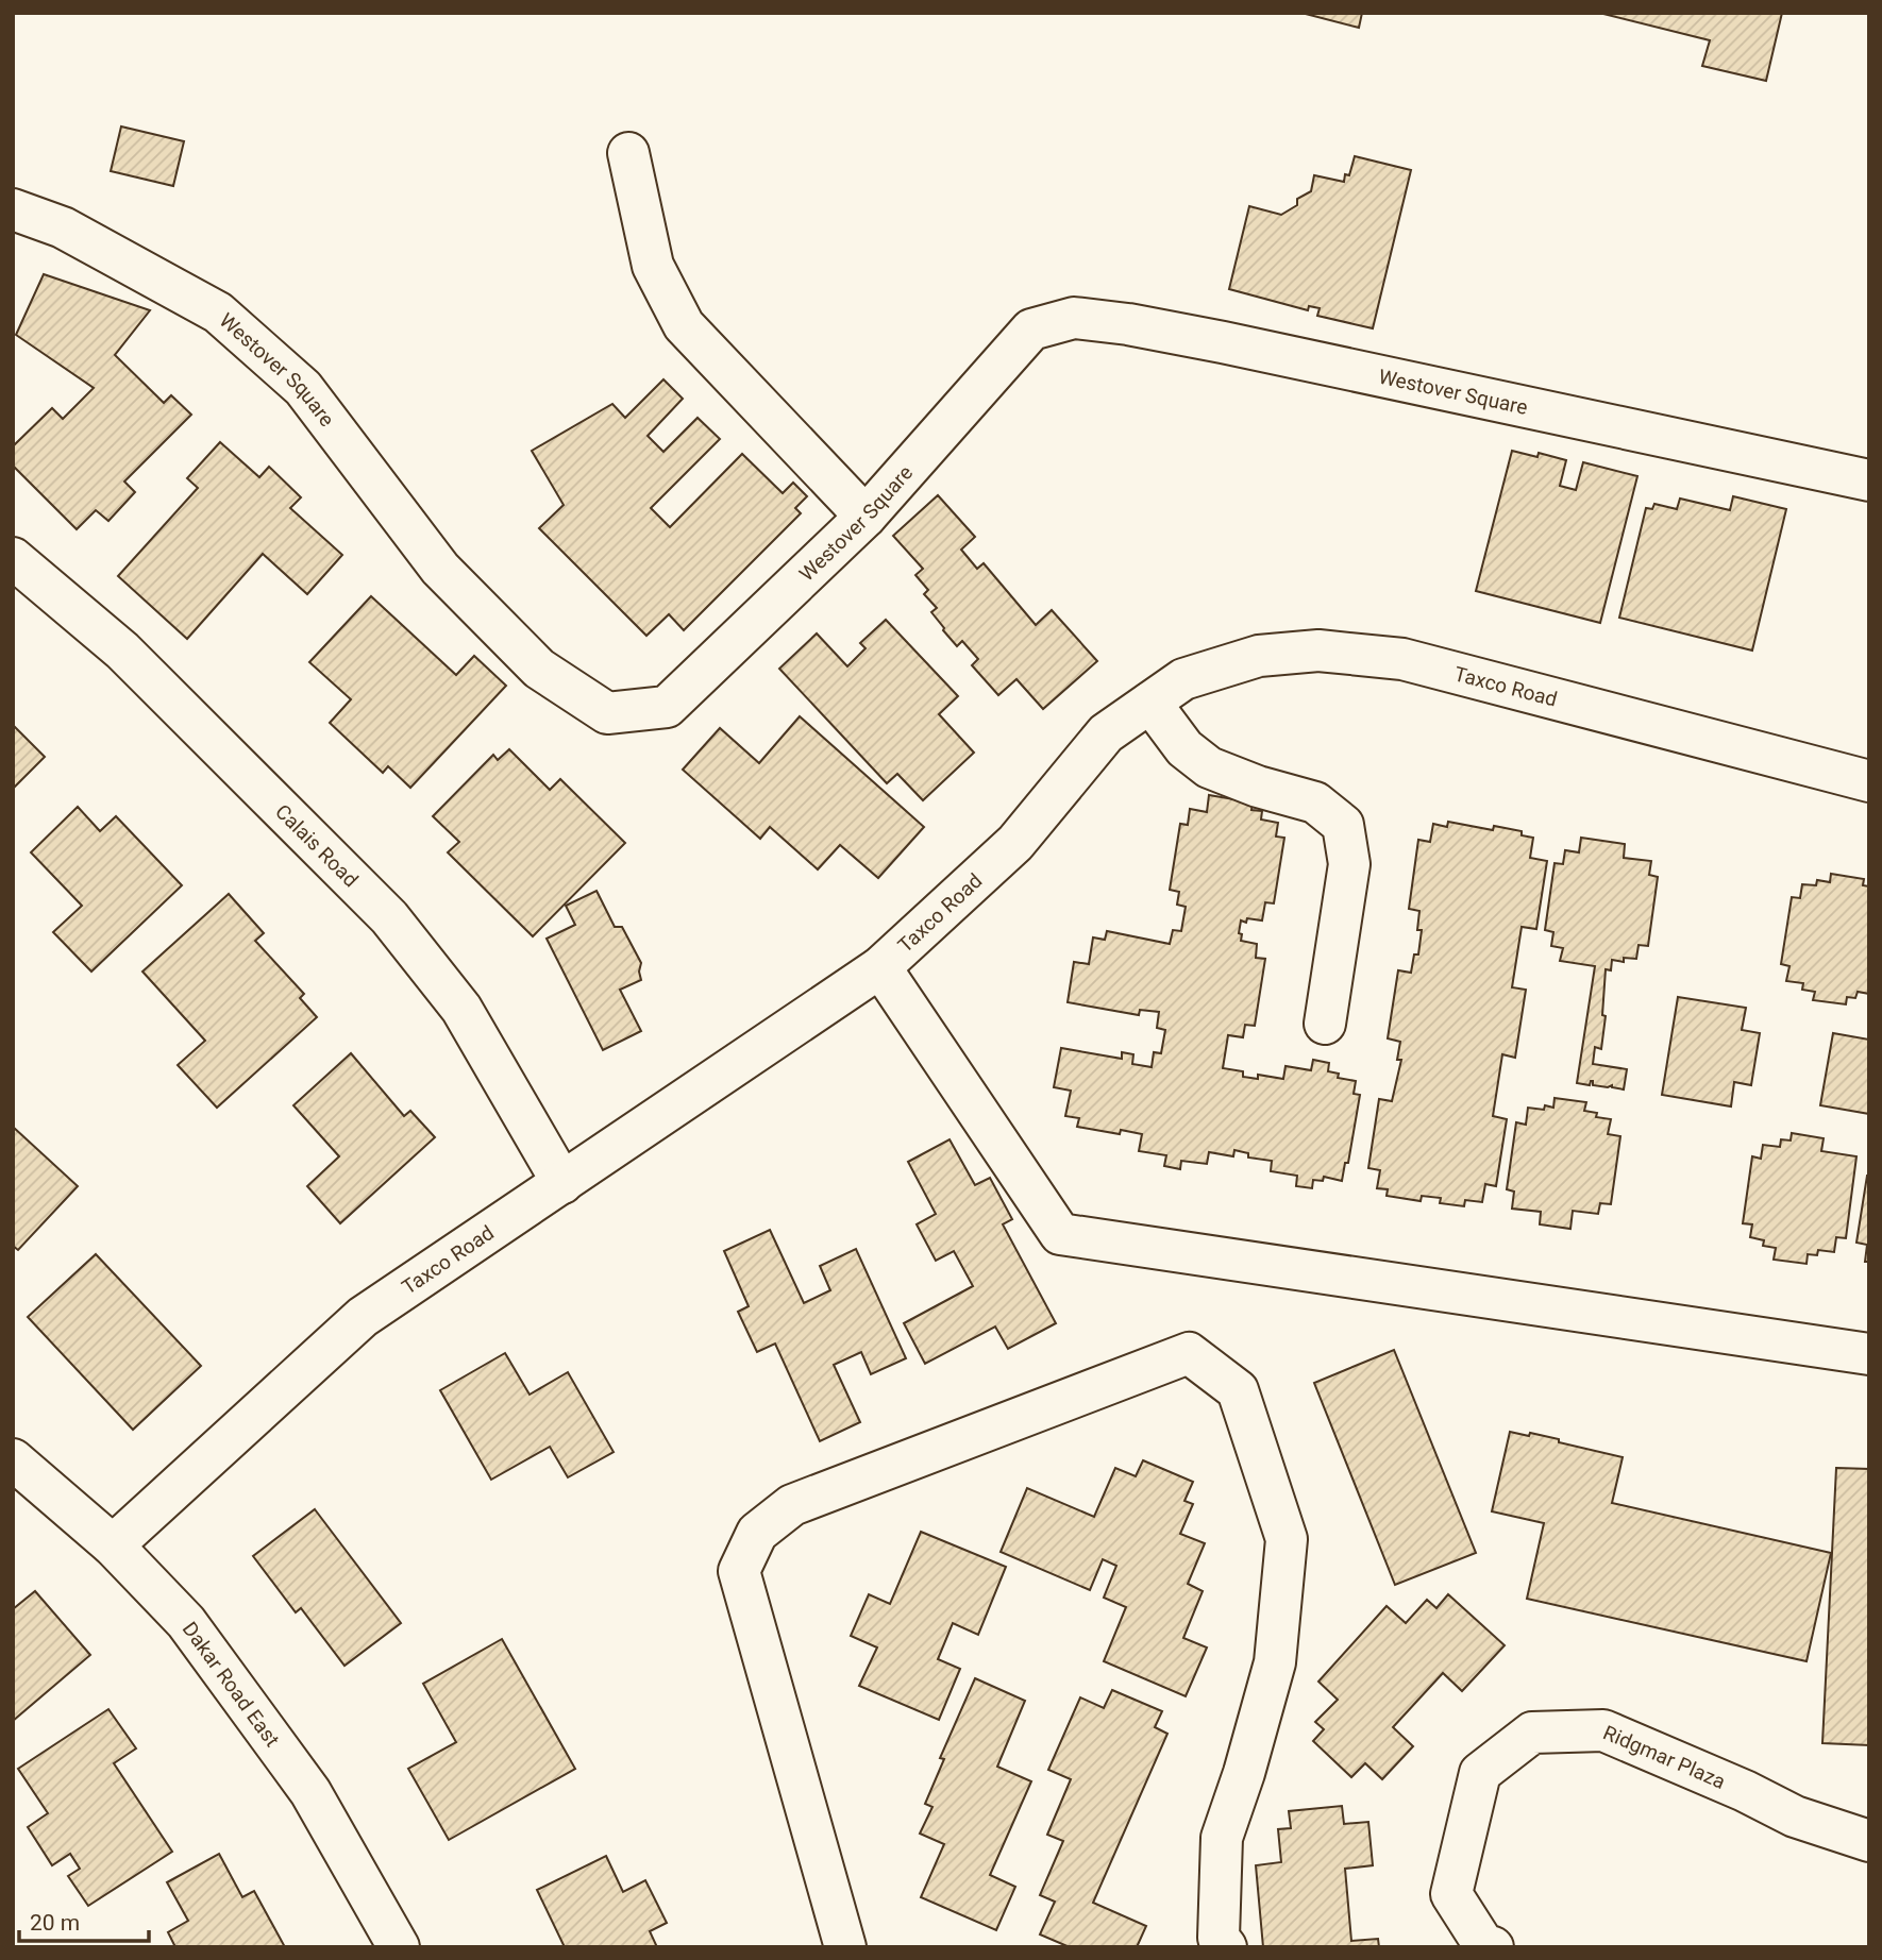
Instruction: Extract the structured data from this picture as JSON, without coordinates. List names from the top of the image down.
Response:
{
  "streets": {
    "street": [
      "Westover Square",
      "Taxco Road",
      "Calais Road",
      "Dakar Road East",
      "Ridgmar Plaza"
    ]
  },
  "crossings": [
    ["Taxco Road", "Calais Road"],
    ["Taxco Road", "Dakar Road East"]
  ],
  "scale_bar": "20 m"
}
